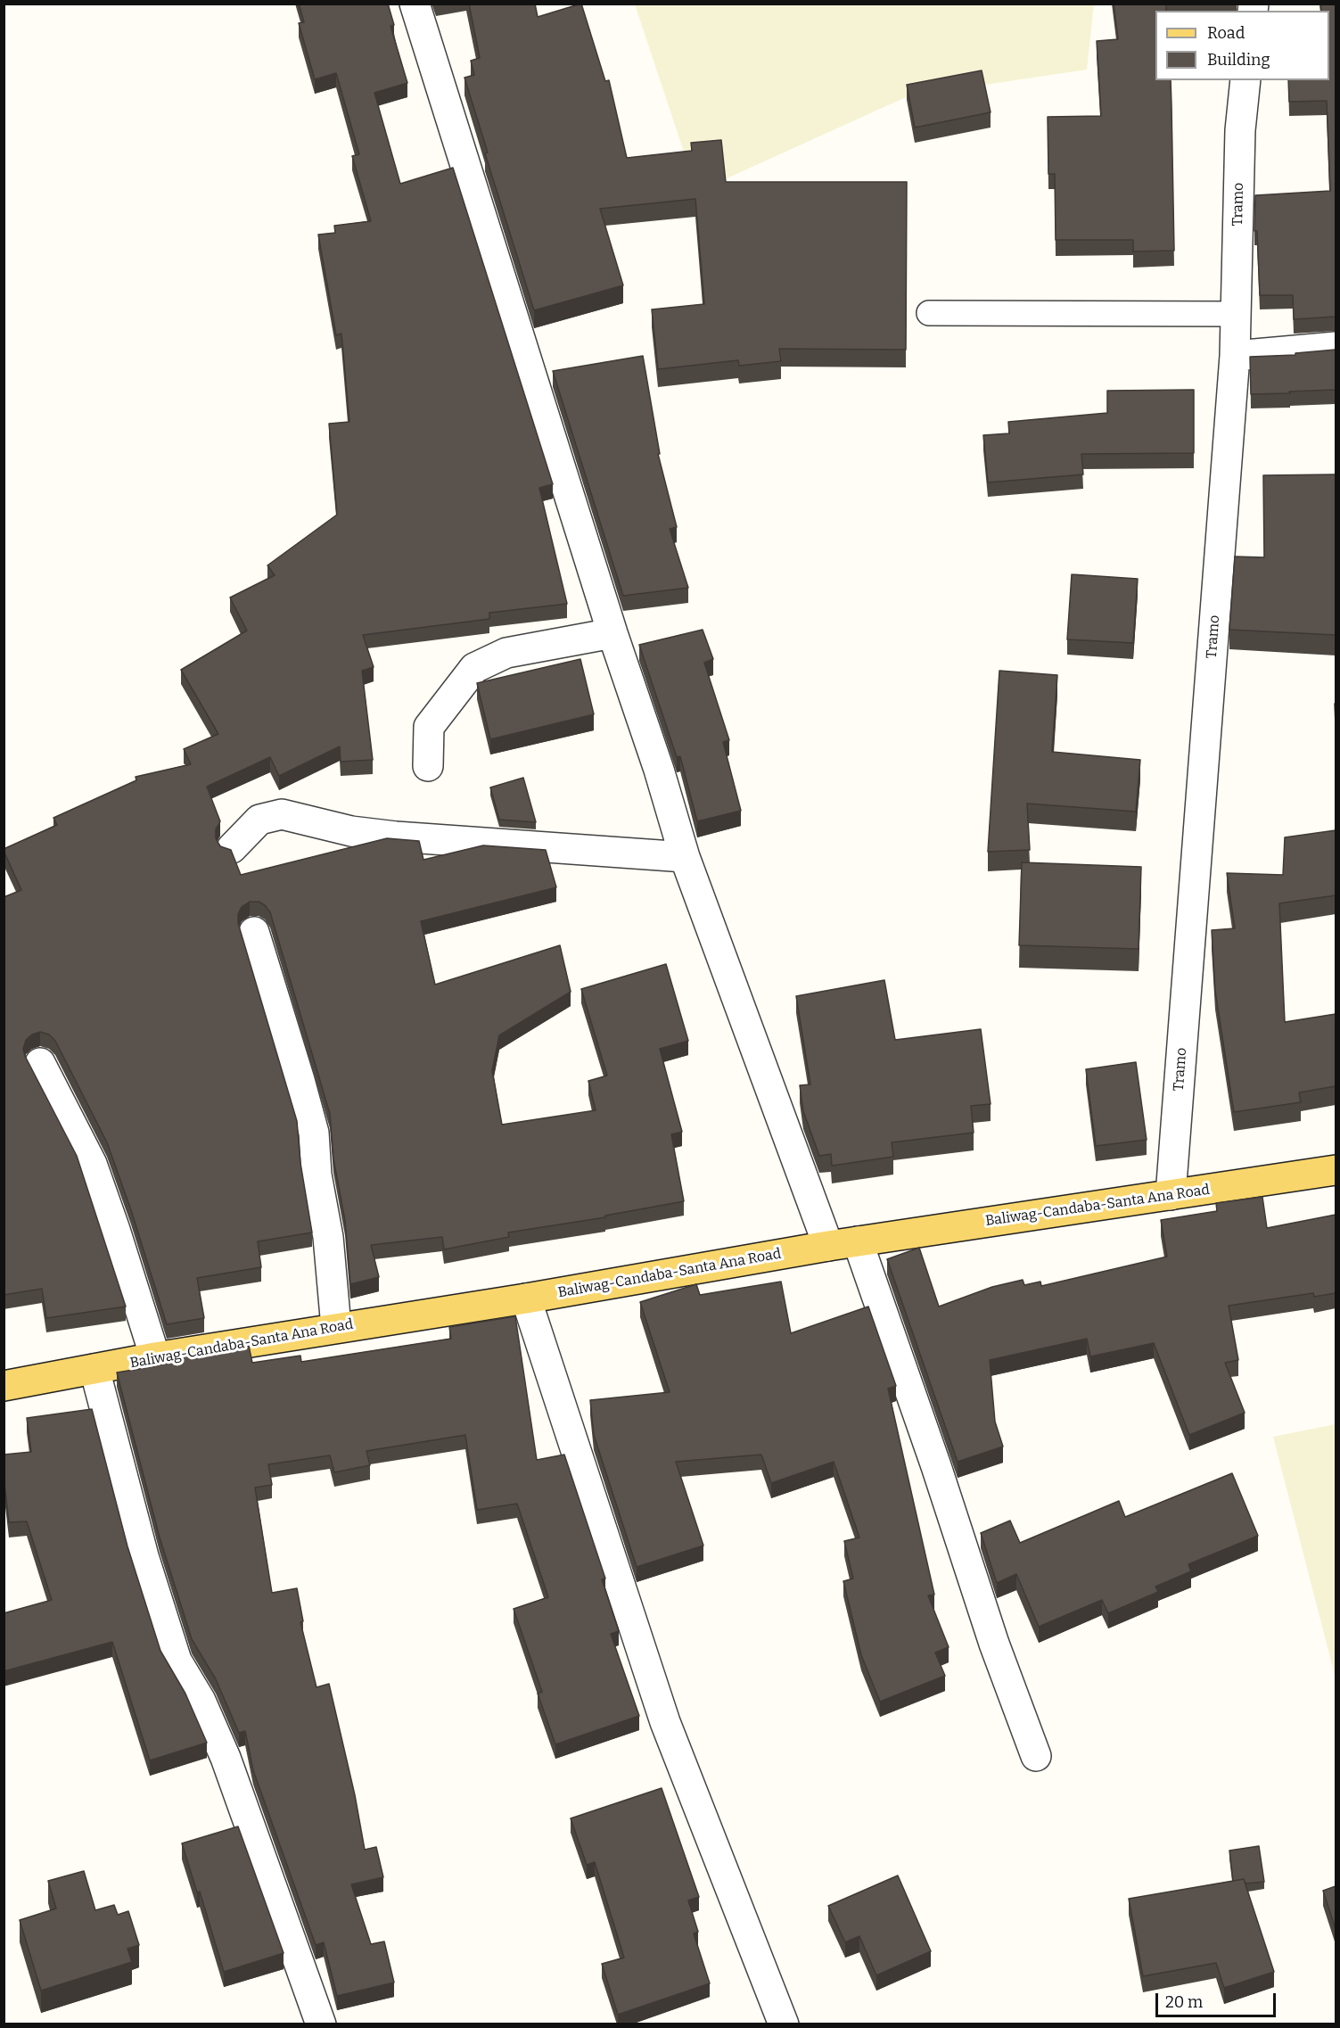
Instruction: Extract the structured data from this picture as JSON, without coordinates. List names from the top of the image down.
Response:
{
  "streets": {
    "main road": ["Baliwag-Candaba-Santa Ana Road"],
    "street": ["Tramo"]
  },
  "crossings": [
    ["Tramo", "Baliwag-Candaba-Santa Ana Road"]
  ],
  "legend": ["Road", "Building"],
  "scale_bar": "20 m"
}
